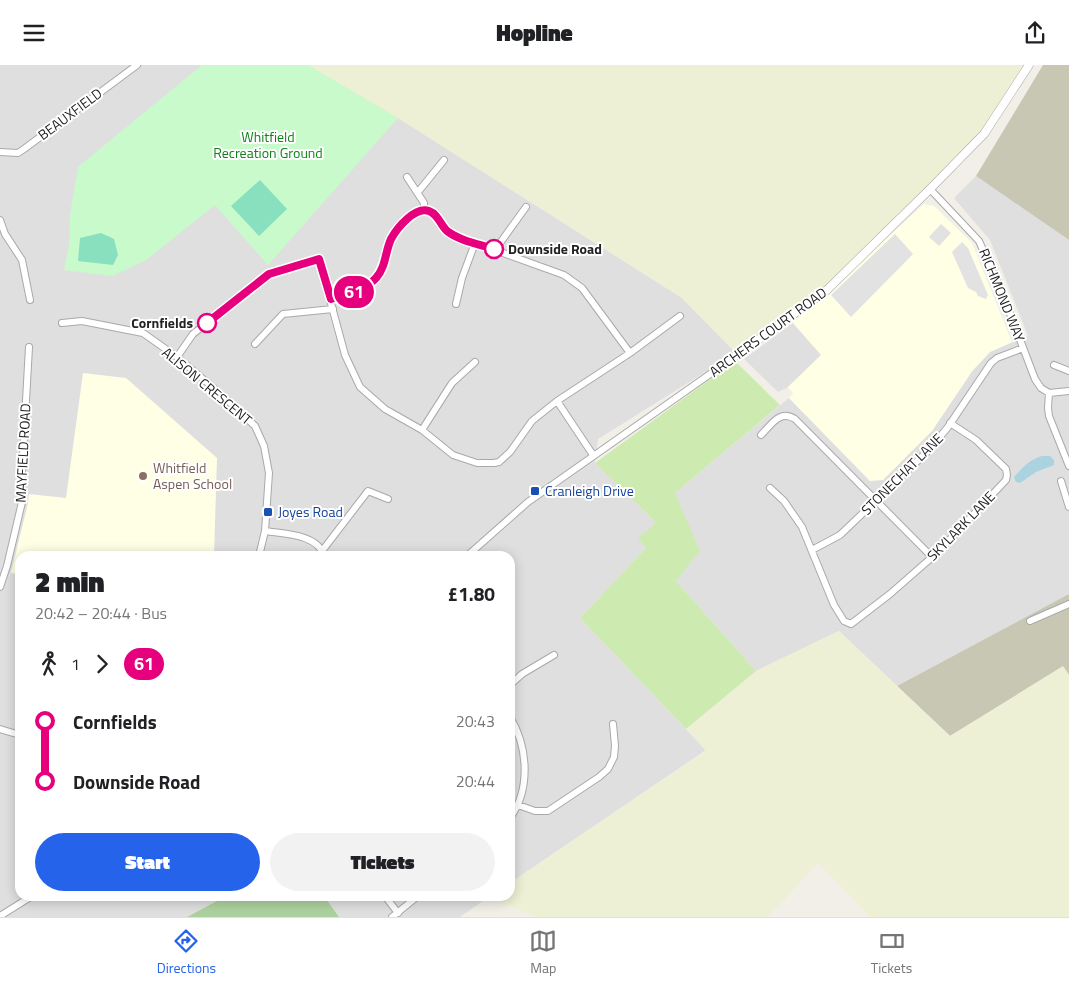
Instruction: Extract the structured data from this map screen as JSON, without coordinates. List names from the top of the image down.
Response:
{
  "streets": {
    "street": [
      "BEAUXFIELD",
      "RICHMOND WAY",
      "ARCHERS COURT ROAD",
      "ALISON CRESCENT",
      "MAYFIELD ROAD",
      "STONECHAT LANE",
      "SKYLARK LANE"
    ]
  },
  "crossings": [
    ["RICHMOND WAY", "ARCHERS COURT ROAD"],
    ["RICHMOND WAY", "STONECHAT LANE"],
    ["STONECHAT LANE", "SKYLARK LANE"]
  ],
  "parks": ["Whitfield Recreation Ground"],
  "places": {
    "other": ["Downside Road", "Cornfields", "Whitfield Aspen School"],
    "transit": ["Cranleigh Drive", "Joyes Road"]
  },
  "lines": ["bus line 61"],
  "page": {
    "header": "Hopline",
    "on_map": "61",
    "heading": ["2 min", "20:42 – 20:44 · Bus", "£1.80"],
    "legs": ["1", "61"],
    "list": [
      {
        "name": "Cornfields",
        "value": "20:43"
      },
      {
        "name": "Downside Road",
        "value": "20:44"
      }
    ],
    "buttons": ["Start", "Tickets"],
    "tabs": ["Directions", "Map", "Tickets"]
  }
}
